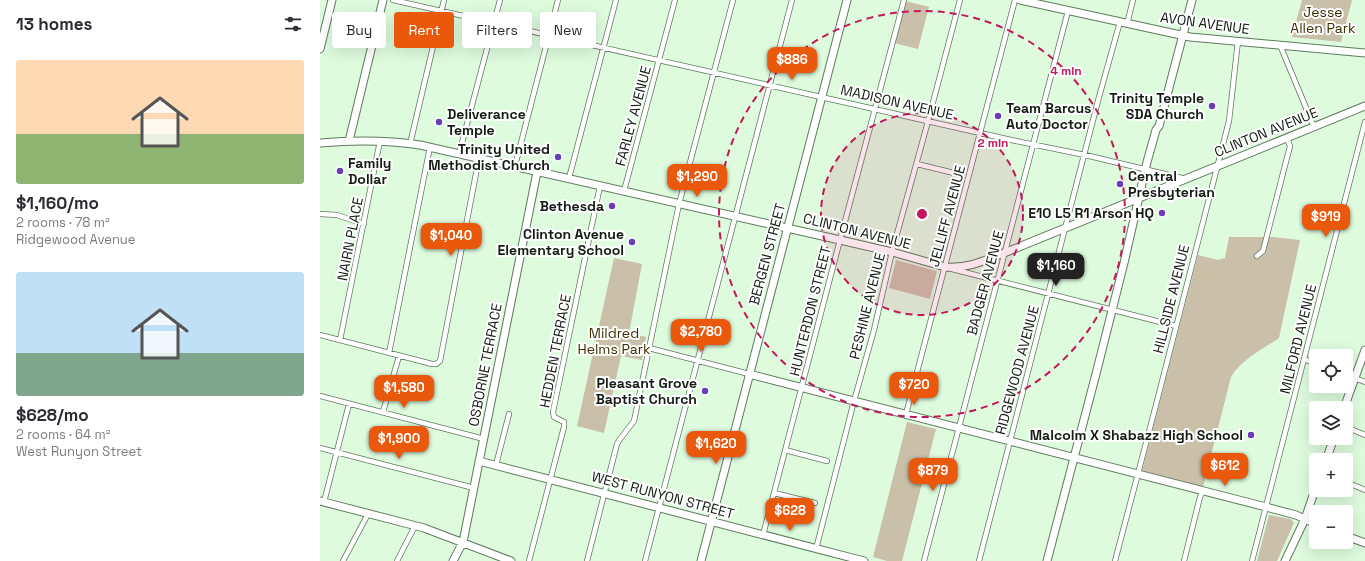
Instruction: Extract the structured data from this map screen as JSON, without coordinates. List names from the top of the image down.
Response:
{
  "streets": {
    "street": [
      "AVON AVENUE",
      "MADISON AVENUE",
      "FARLEY AVENUE",
      "CLINTON AVENUE",
      "JELLIFF AVENUE",
      "NAIRN PLACE",
      "BERGEN STREET",
      "BADGER AVENUE",
      "HILLSIDE AVENUE",
      "PESHINE AVENUE",
      "HUNTERDON STREET",
      "MILFORD AVENUE",
      "HEDDEN TERRACE",
      "OSBORNE TERRACE",
      "RIDGEWOOD AVENUE",
      "WEST RUNYON STREET"
    ]
  },
  "crossings": [
    ["AVON AVENUE", "BADGER AVENUE"],
    ["AVON AVENUE", "HILLSIDE AVENUE"],
    ["AVON AVENUE", "RIDGEWOOD AVENUE"],
    ["MADISON AVENUE", "FARLEY AVENUE"],
    ["MADISON AVENUE", "CLINTON AVENUE"],
    ["MADISON AVENUE", "JELLIFF AVENUE"],
    ["MADISON AVENUE", "BERGEN STREET"],
    ["MADISON AVENUE", "BADGER AVENUE"],
    ["MADISON AVENUE", "PESHINE AVENUE"],
    ["MADISON AVENUE", "HUNTERDON STREET"],
    ["MADISON AVENUE", "RIDGEWOOD AVENUE"],
    ["FARLEY AVENUE", "CLINTON AVENUE"],
    ["CLINTON AVENUE", "JELLIFF AVENUE"],
    ["CLINTON AVENUE", "NAIRN PLACE"],
    ["CLINTON AVENUE", "BERGEN STREET"],
    ["CLINTON AVENUE", "BADGER AVENUE"],
    ["CLINTON AVENUE", "HILLSIDE AVENUE"],
    ["CLINTON AVENUE", "PESHINE AVENUE"],
    ["CLINTON AVENUE", "HUNTERDON STREET"],
    ["CLINTON AVENUE", "HEDDEN TERRACE"],
    ["CLINTON AVENUE", "OSBORNE TERRACE"],
    ["CLINTON AVENUE", "RIDGEWOOD AVENUE"],
    ["BERGEN STREET", "WEST RUNYON STREET"],
    ["PESHINE AVENUE", "WEST RUNYON STREET"],
    ["HUNTERDON STREET", "WEST RUNYON STREET"],
    ["HEDDEN TERRACE", "WEST RUNYON STREET"],
    ["OSBORNE TERRACE", "WEST RUNYON STREET"]
  ],
  "parks": ["Jesse Allen Park", "Mildred Helms Park"],
  "places": [
    "Trinity Temple SDA Church",
    "Team Barcus Auto Doctor",
    "Deliverance Temple",
    "Trinity United Methodist Church",
    "Family Dollar",
    "Central Presbyterian",
    "Bethesda",
    "E10 L5 R1 Arson HQ",
    "Clinton Avenue Elementary School",
    "Pleasant Grove Baptist Church",
    "Malcolm X Shabazz High School"
  ],
  "page": {
    "heading": "13 homes",
    "chip": [
      "Buy",
      "Rent",
      "Filters",
      "New"
    ],
    "price": [
      "$886",
      "$1,290",
      "$919",
      "$1,040",
      "$1,160",
      "$2,780",
      "$720",
      "$1,580",
      "$1,900",
      "$1,620",
      "$612",
      "$879",
      "$628"
    ],
    "list": [
      {
        "name": "$1,160/mo",
        "note": "2 rooms · 78 m² · Ridgewood Avenue"
      },
      {
        "name": "$628/mo",
        "note": "2 rooms · 64 m² · West Runyon Street"
      }
    ],
    "map_buttons": ["+", "−"]
  },
  "rings": ["4 min", "2 min"]
}
